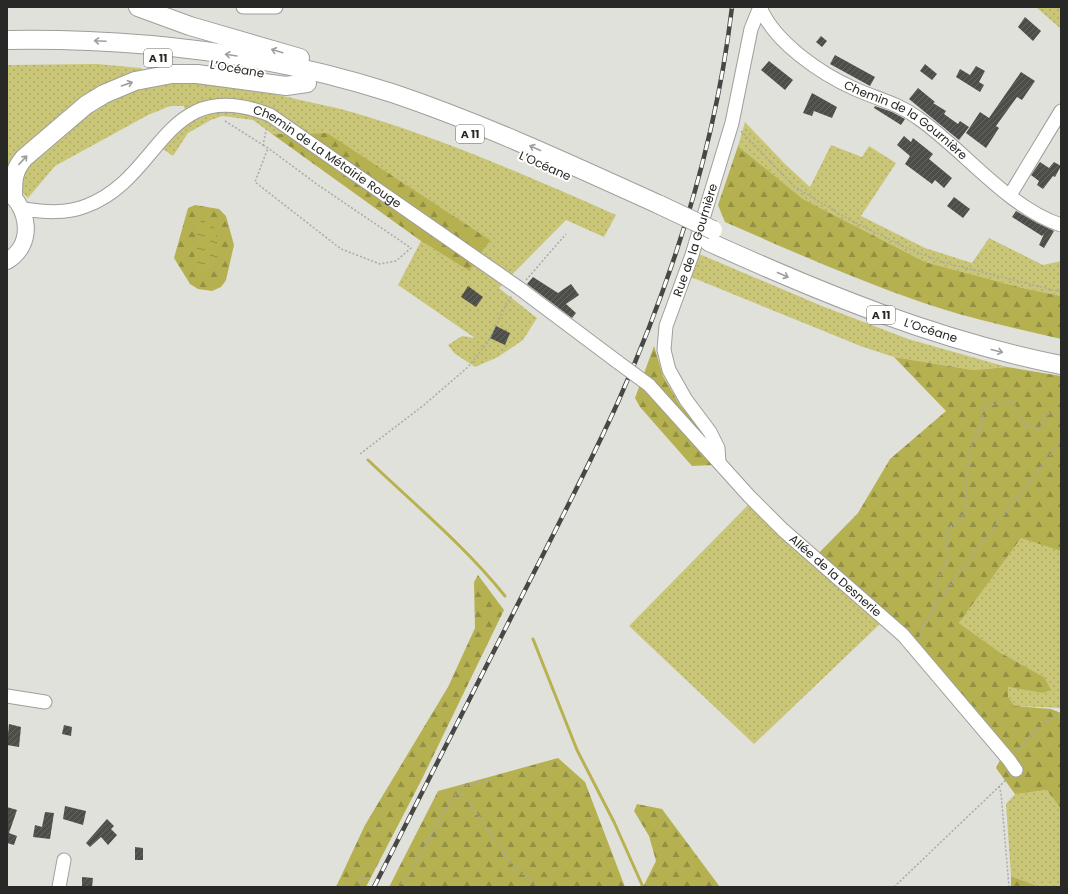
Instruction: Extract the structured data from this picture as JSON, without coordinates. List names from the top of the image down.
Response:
{
  "streets": {
    "highway": ["A 11", "L’Océane"],
    "street": [
      "Chemin de la Gournière",
      "Chemin de La Métairie Rouge",
      "Rue de la Gournière",
      "Allée de la Desnerie"
    ]
  },
  "crossings": [
    ["Chemin de la Gournière", "Rue de la Gournière"],
    ["Chemin de La Métairie Rouge", "Allée de la Desnerie"],
    ["Rue de la Gournière", "Allée de la Desnerie"]
  ]
}
